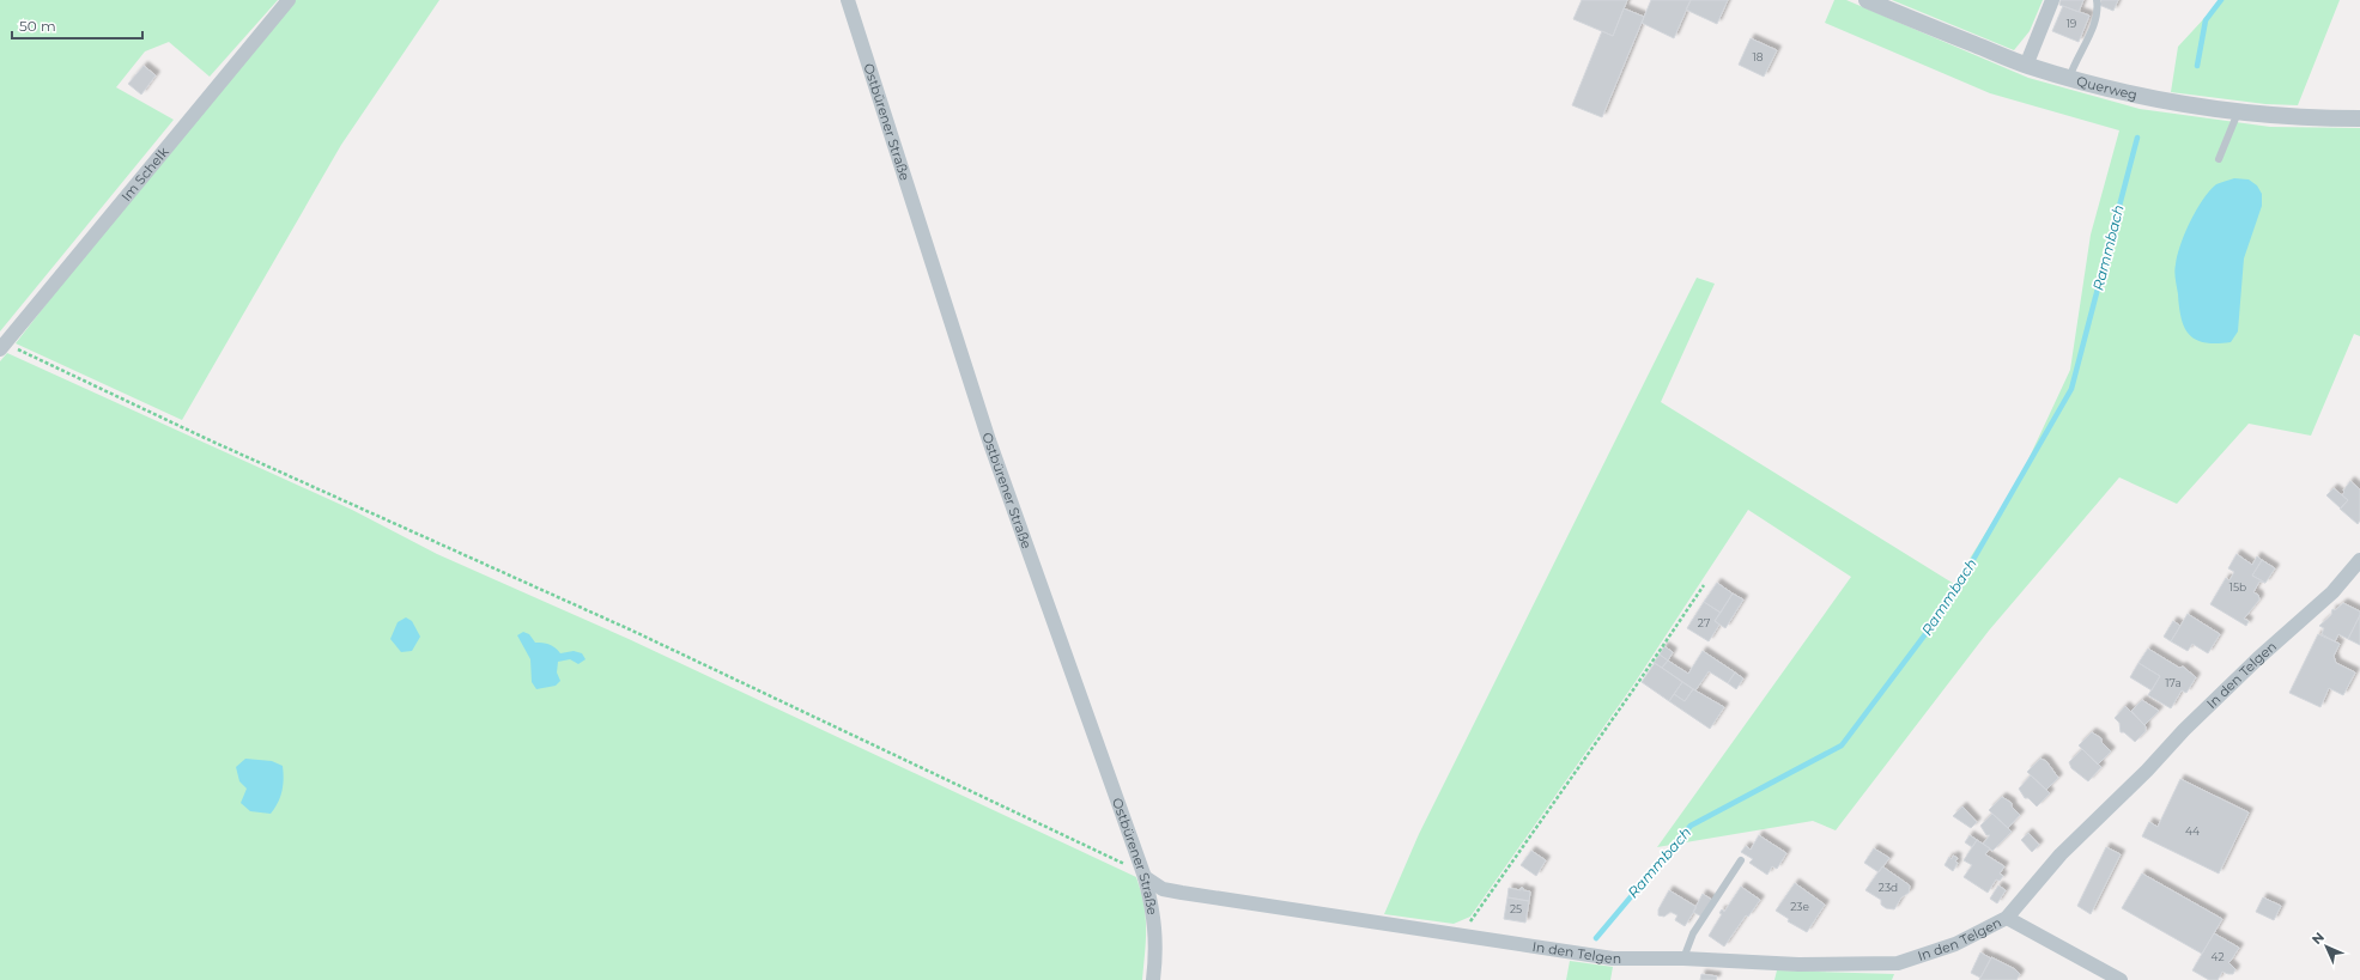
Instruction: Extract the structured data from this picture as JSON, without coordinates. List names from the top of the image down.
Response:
{
  "streets": {
    "street": [
      "Querweg",
      "Ostbürener Straße",
      "Im Schelk",
      "In den Telgen"
    ]
  },
  "crossings": [
    ["Ostbürener Straße", "In den Telgen"]
  ],
  "water": ["Rammbach"],
  "house_numbers": [
    "19",
    "18",
    "15b",
    "27",
    "17a",
    "44",
    "23d",
    "23e",
    "25",
    "42"
  ],
  "scale_bar": "50 m",
  "north": "top left"
}
